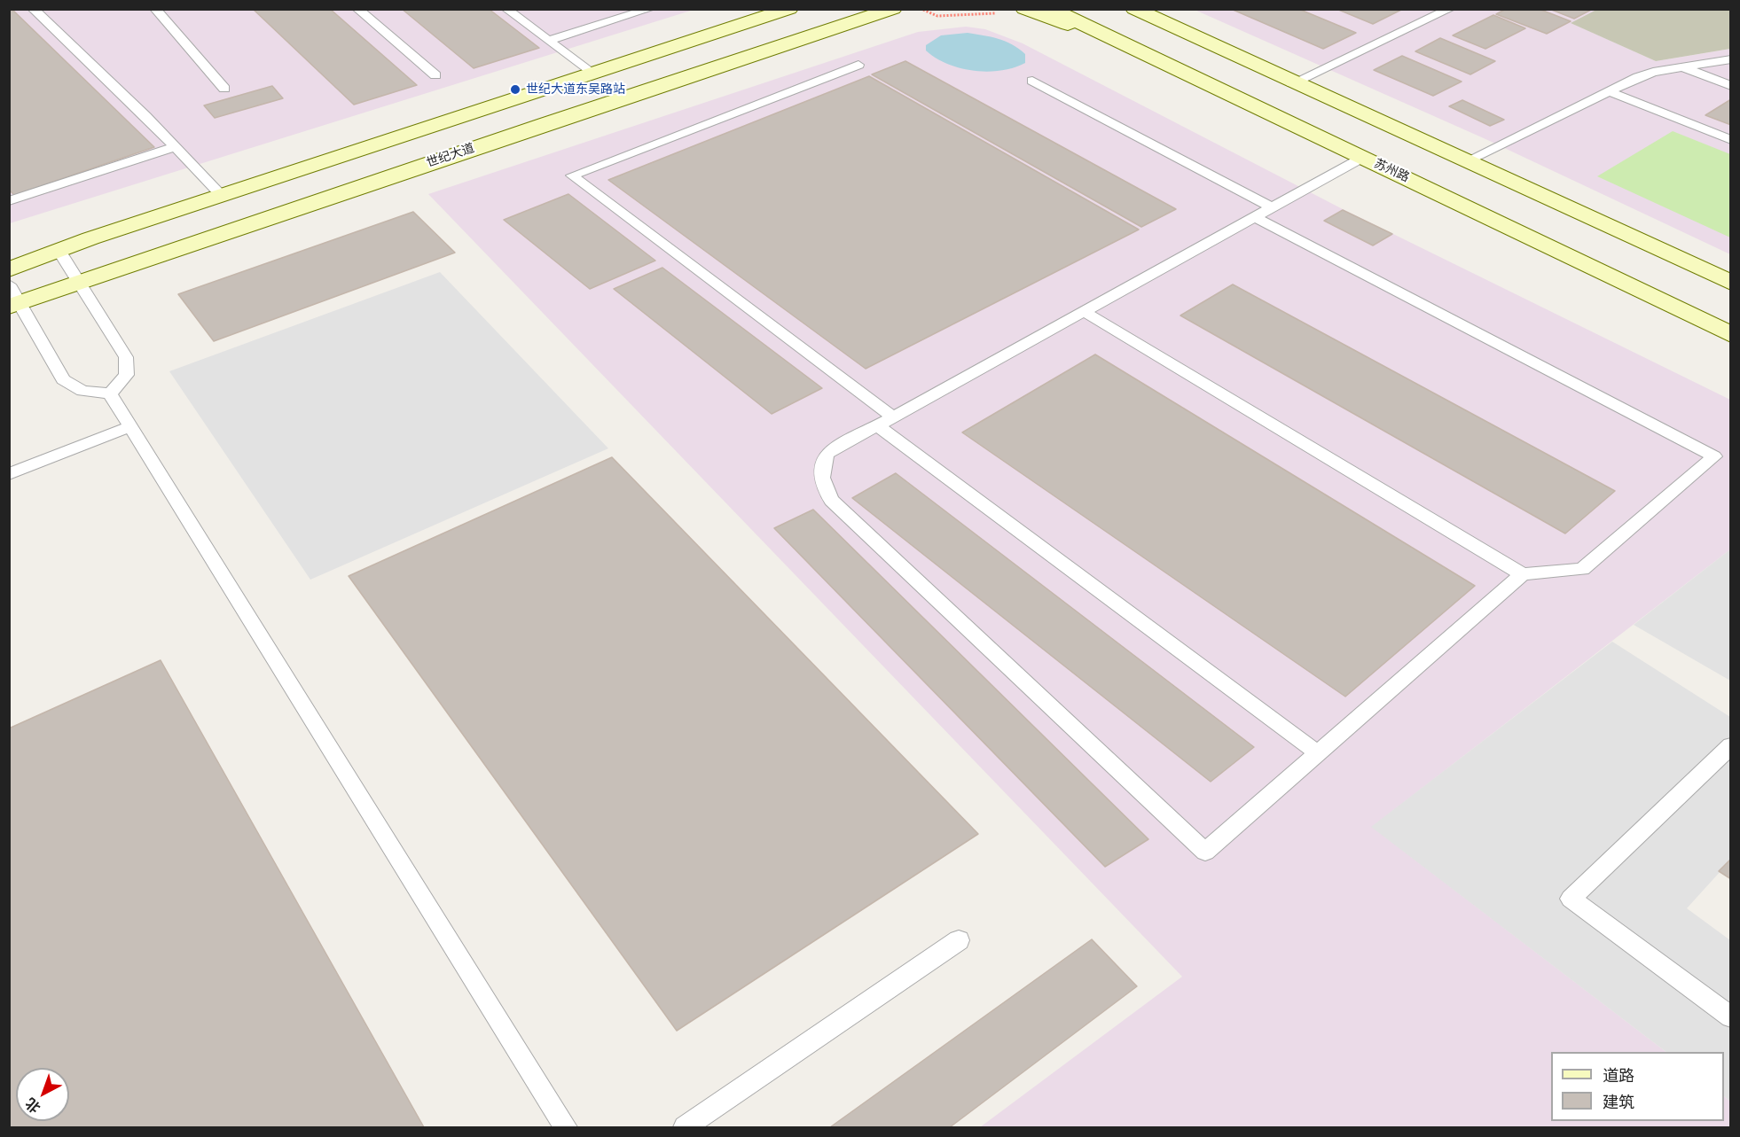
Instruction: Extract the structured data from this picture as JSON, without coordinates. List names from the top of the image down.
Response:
{
  "streets": {
    "street": ["世纪大道", "苏州路"]
  },
  "places": ["世纪大道东吴路站"],
  "legend": ["道路", "建筑"],
  "north": "bottom left"
}
